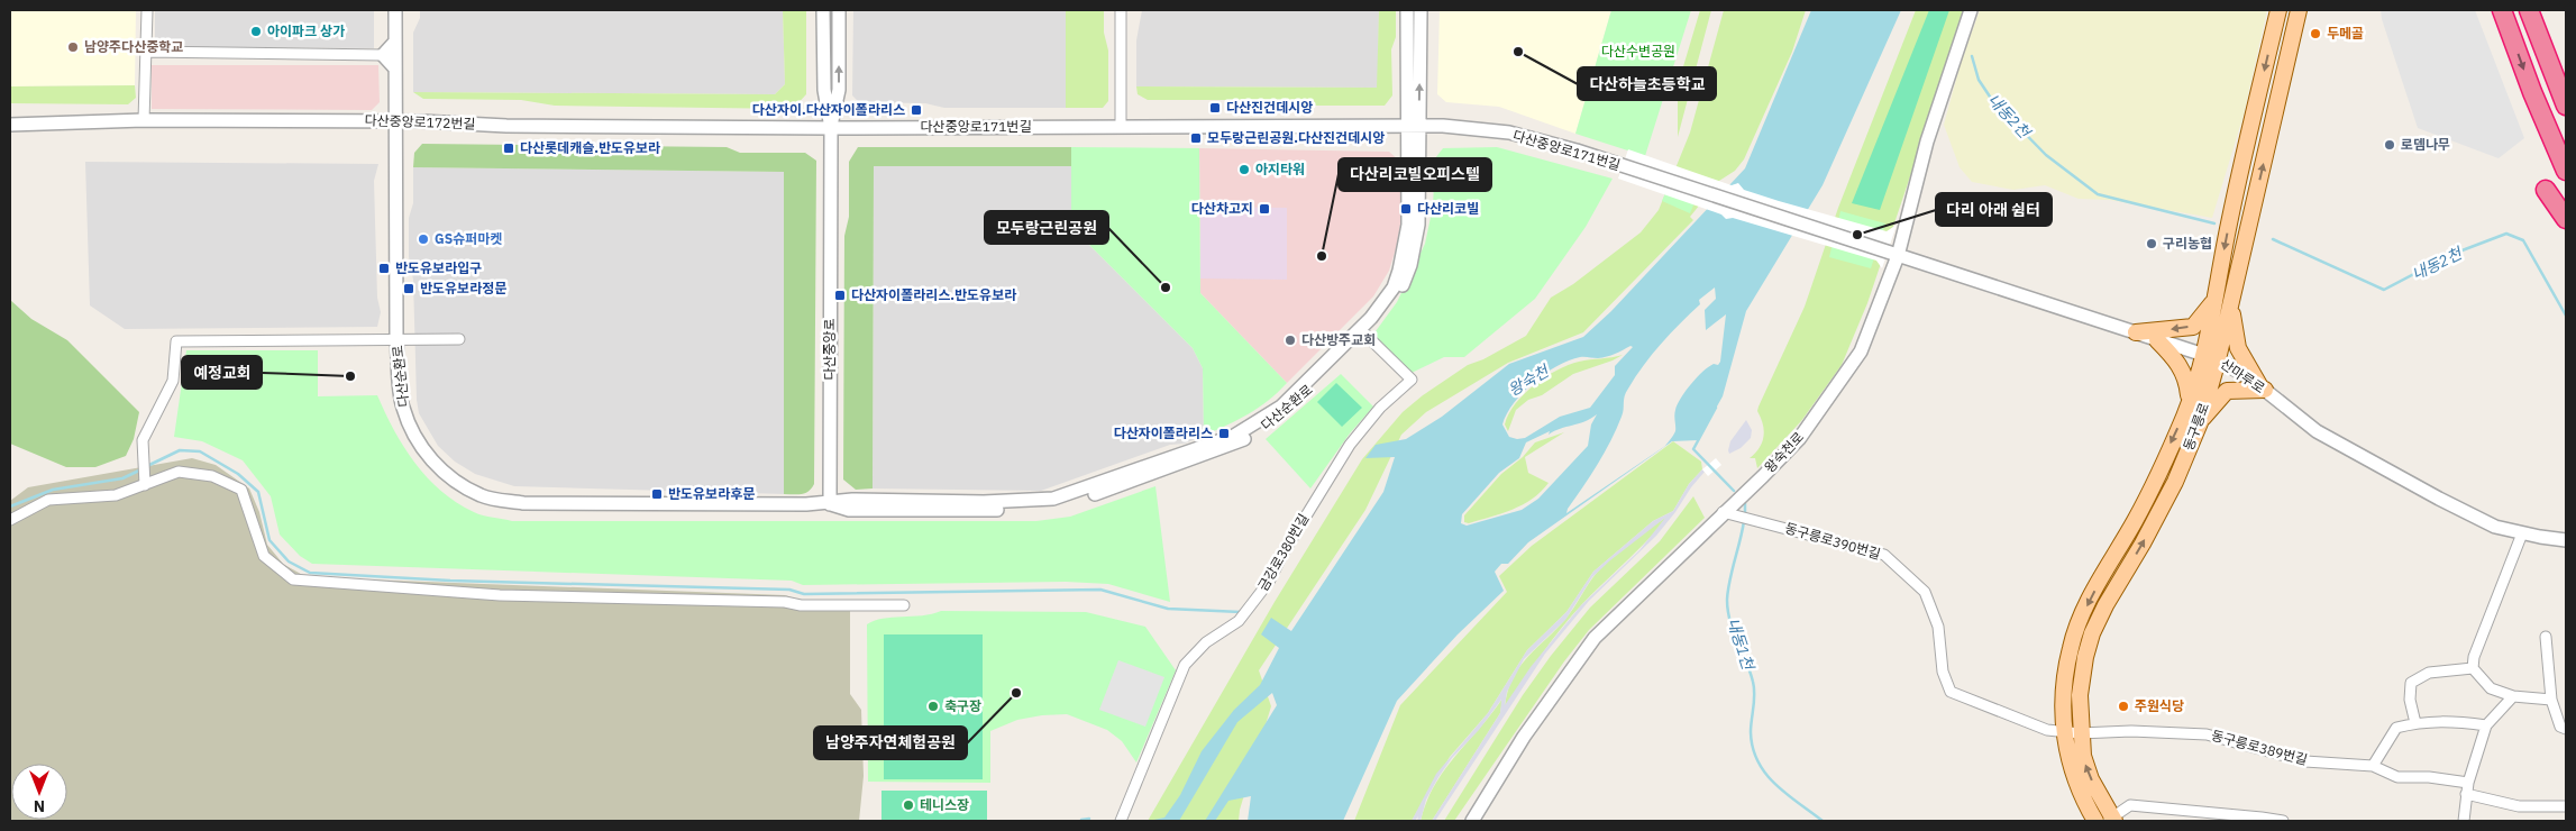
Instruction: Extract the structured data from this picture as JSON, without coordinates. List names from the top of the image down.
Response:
{
  "streets": {
    "main road": ["동구릉로"],
    "street": [
      "다산중앙로172번길",
      "다산중앙로171번길",
      "다산중앙로",
      "다산순환로",
      "산마루로",
      "왕숙천로",
      "동구릉로390번길",
      "금강로380번길",
      "동구릉로389번길"
    ]
  },
  "crossings": [
    ["다산중앙로172번길", "다산중앙로171번길"],
    ["다산중앙로172번길", "다산중앙로"],
    ["다산중앙로172번길", "다산순환로"],
    ["다산중앙로171번길", "다산중앙로"],
    ["다산중앙로171번길", "다산순환로"],
    ["다산중앙로171번길", "산마루로"],
    ["다산중앙로171번길", "왕숙천로"],
    ["다산중앙로", "다산순환로"],
    ["다산순환로", "금강로380번길"],
    ["산마루로", "동구릉로"],
    ["산마루로", "왕숙천로"],
    ["동구릉로", "동구릉로390번길"],
    ["동구릉로", "동구릉로389번길"],
    ["왕숙천로", "동구릉로390번길"],
    ["동구릉로390번길", "동구릉로389번길"]
  ],
  "water": ["내동2천", "왕숙천", "내동1천"],
  "parks": ["다산수변공원"],
  "places": {
    "other": [
      "아이파크 상가",
      "두메골",
      "남양주다산중학교",
      "다산하늘초등학교",
      "로뎀나무",
      "아지타워",
      "다리 아래 쉼터",
      "GS슈퍼마켓",
      "구리농협",
      "다산리코빌오피스텔",
      "모두랑근린공원",
      "다산방주교회",
      "예정교회",
      "남양주자연체험공원",
      "축구장",
      "주원식당",
      "테니스장"
    ],
    "transit": [
      "다산진건데시앙",
      "다산자이.다산자이폴라리스",
      "모두랑근린공원.다산진건데시앙",
      "다산롯데캐슬.반도유보라",
      "다산차고지",
      "다산리코빌",
      "반도유보라입구",
      "반도유보라정문",
      "다산자이폴라리스.반도유보라",
      "다산자이폴라리스",
      "반도유보라후문"
    ]
  },
  "north": "bottom"
}
